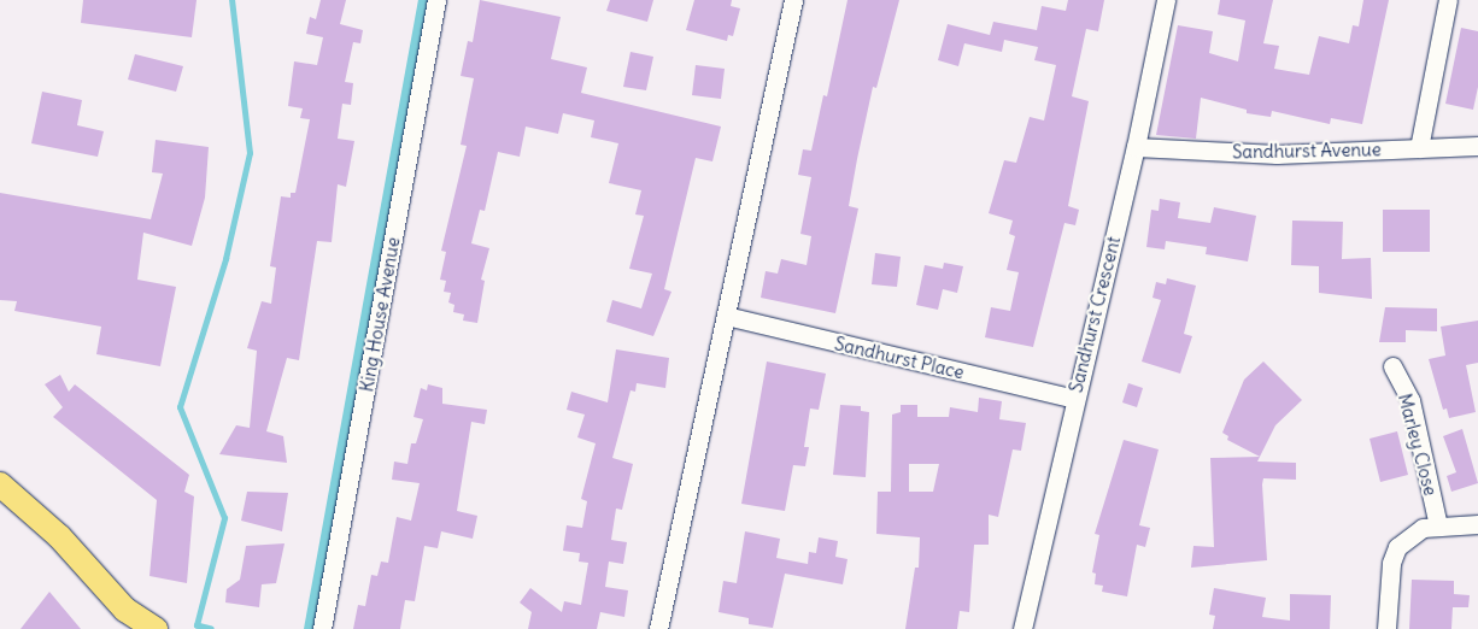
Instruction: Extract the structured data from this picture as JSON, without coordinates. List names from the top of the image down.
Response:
{
  "streets": {
    "street": [
      "Sandhurst Avenue",
      "King House Avenue",
      "Sandhurst Crescent",
      "Sandhurst Place",
      "Marley Close"
    ]
  },
  "crossings": [
    ["Sandhurst Avenue", "Sandhurst Crescent"],
    ["Sandhurst Crescent", "Sandhurst Place"]
  ]
}
